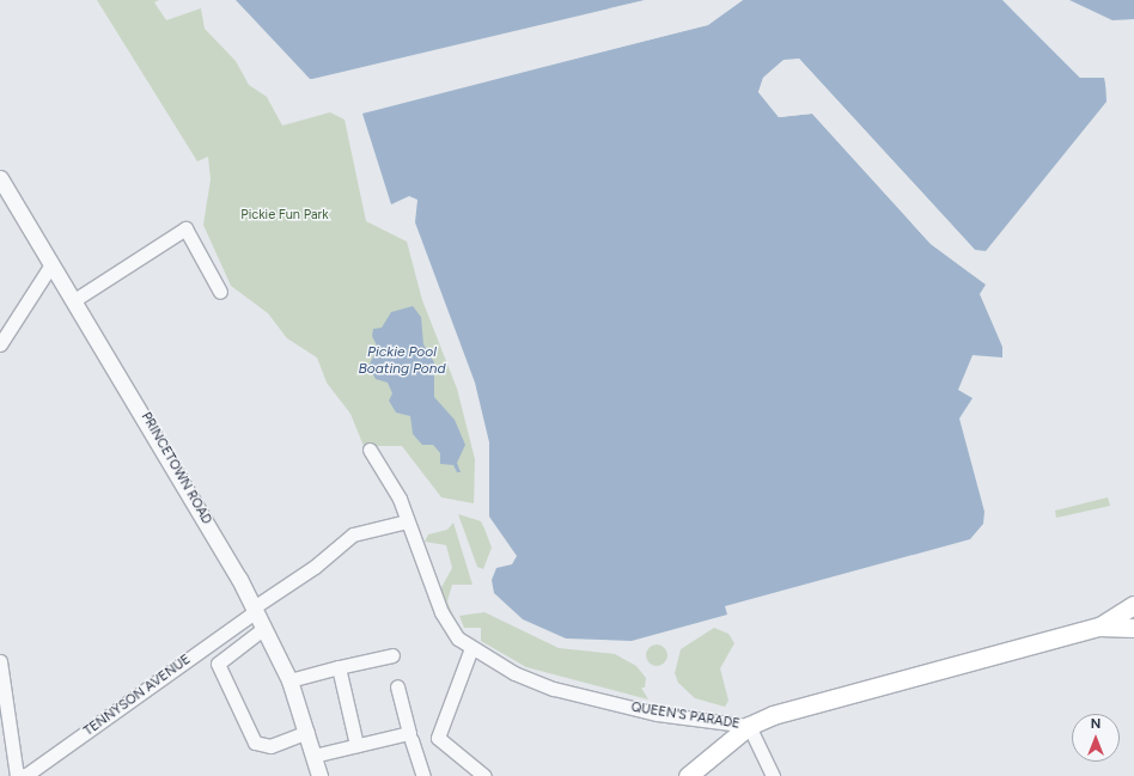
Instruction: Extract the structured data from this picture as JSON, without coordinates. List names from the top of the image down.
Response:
{
  "streets": {
    "main road": ["QUEEN'S PARADE"],
    "street": ["PRINCETOWN ROAD", "TENNYSON AVENUE"]
  },
  "crossings": [
    ["PRINCETOWN ROAD", "TENNYSON AVENUE"],
    ["TENNYSON AVENUE", "QUEEN'S PARADE"]
  ],
  "water": ["Pickie Pool Boating Pond"],
  "parks": ["Pickie Fun Park"],
  "north": "top"
}
